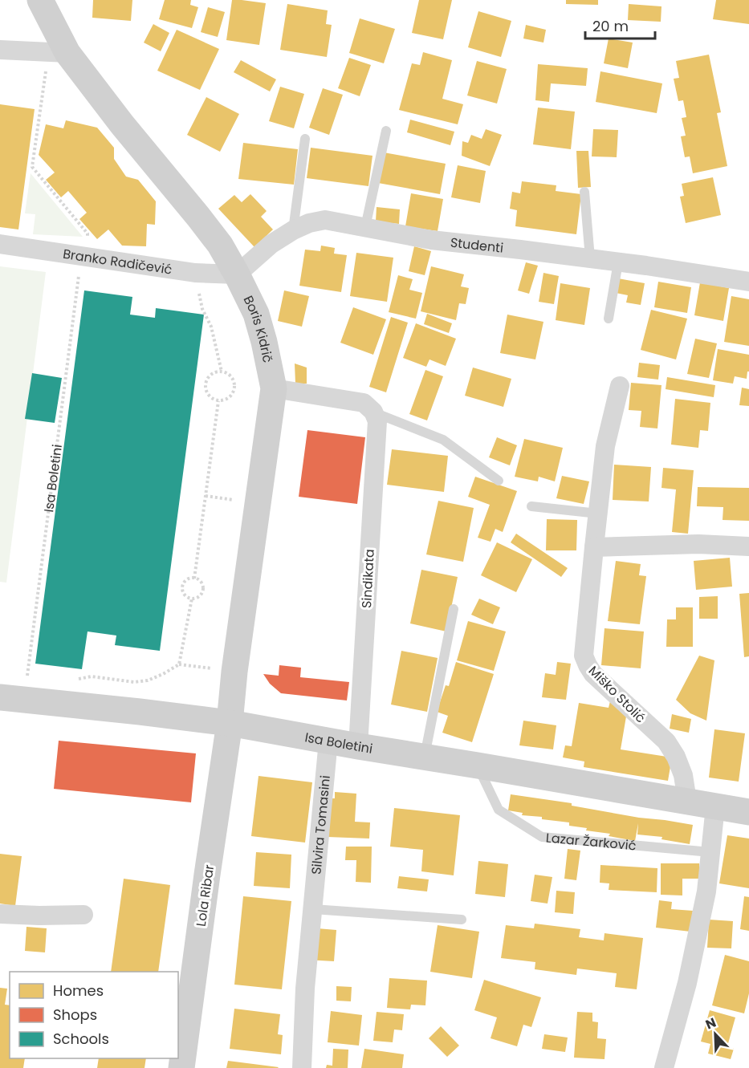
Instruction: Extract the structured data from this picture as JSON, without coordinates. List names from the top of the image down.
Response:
{
  "streets": {
    "main road": ["Boris Kidrič", "Isa Boletini", "Lola Ribar"],
    "street": [
      "Studenti",
      "Branko Radičević",
      "Sindikata",
      "Miško Stolić",
      "Silvira Tomasini"
    ],
    "lane": ["Lazar Žarković"]
  },
  "crossings": [
    ["Studenti", "Branko Radičević"],
    ["Studenti", "Boris Kidrič"],
    ["Branko Radičević", "Boris Kidrič"],
    ["Branko Radičević", "Isa Boletini"],
    ["Boris Kidrič", "Isa Boletini"],
    ["Boris Kidrič", "Lola Ribar"],
    ["Isa Boletini", "Sindikata"],
    ["Isa Boletini", "Miško Stolić"],
    ["Isa Boletini", "Silvira Tomasini"],
    ["Isa Boletini", "Lazar Žarković"],
    ["Isa Boletini", "Lola Ribar"]
  ],
  "legend": ["Homes", "Shops", "Schools"],
  "scale_bar": "20 m",
  "north": "top left"
}
